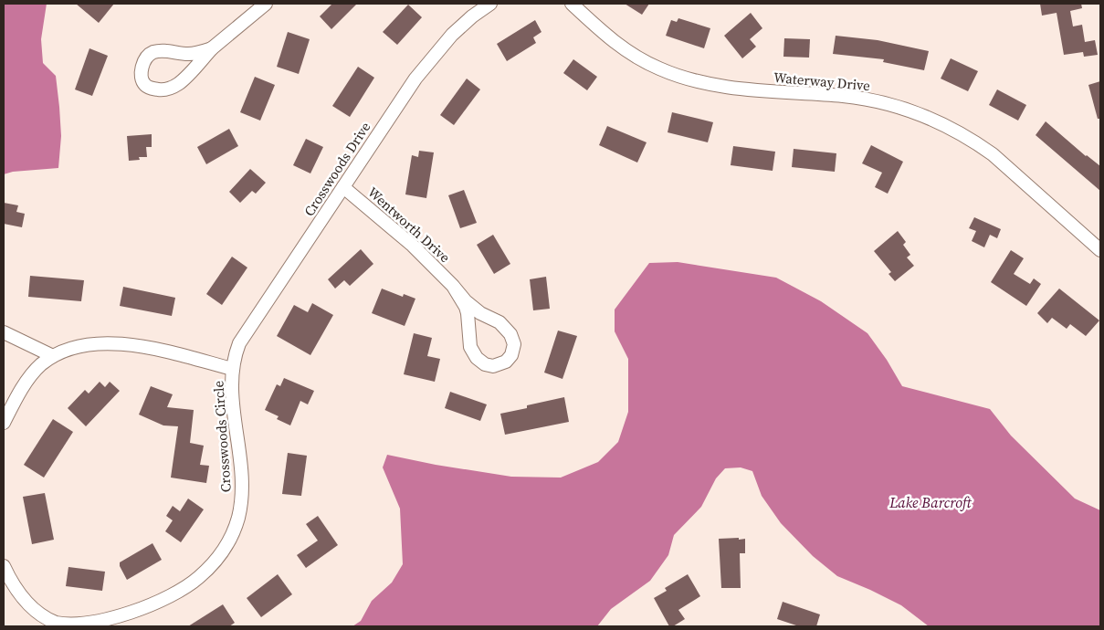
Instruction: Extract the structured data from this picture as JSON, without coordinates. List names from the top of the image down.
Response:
{
  "streets": {
    "street": [
      "Waterway Drive",
      "Crosswoods Drive",
      "Wentworth Drive",
      "Crosswoods Circle"
    ]
  },
  "crossings": [
    ["Crosswoods Drive", "Wentworth Drive"],
    ["Crosswoods Drive", "Crosswoods Circle"]
  ],
  "water": ["Lake Barcroft"]
}
